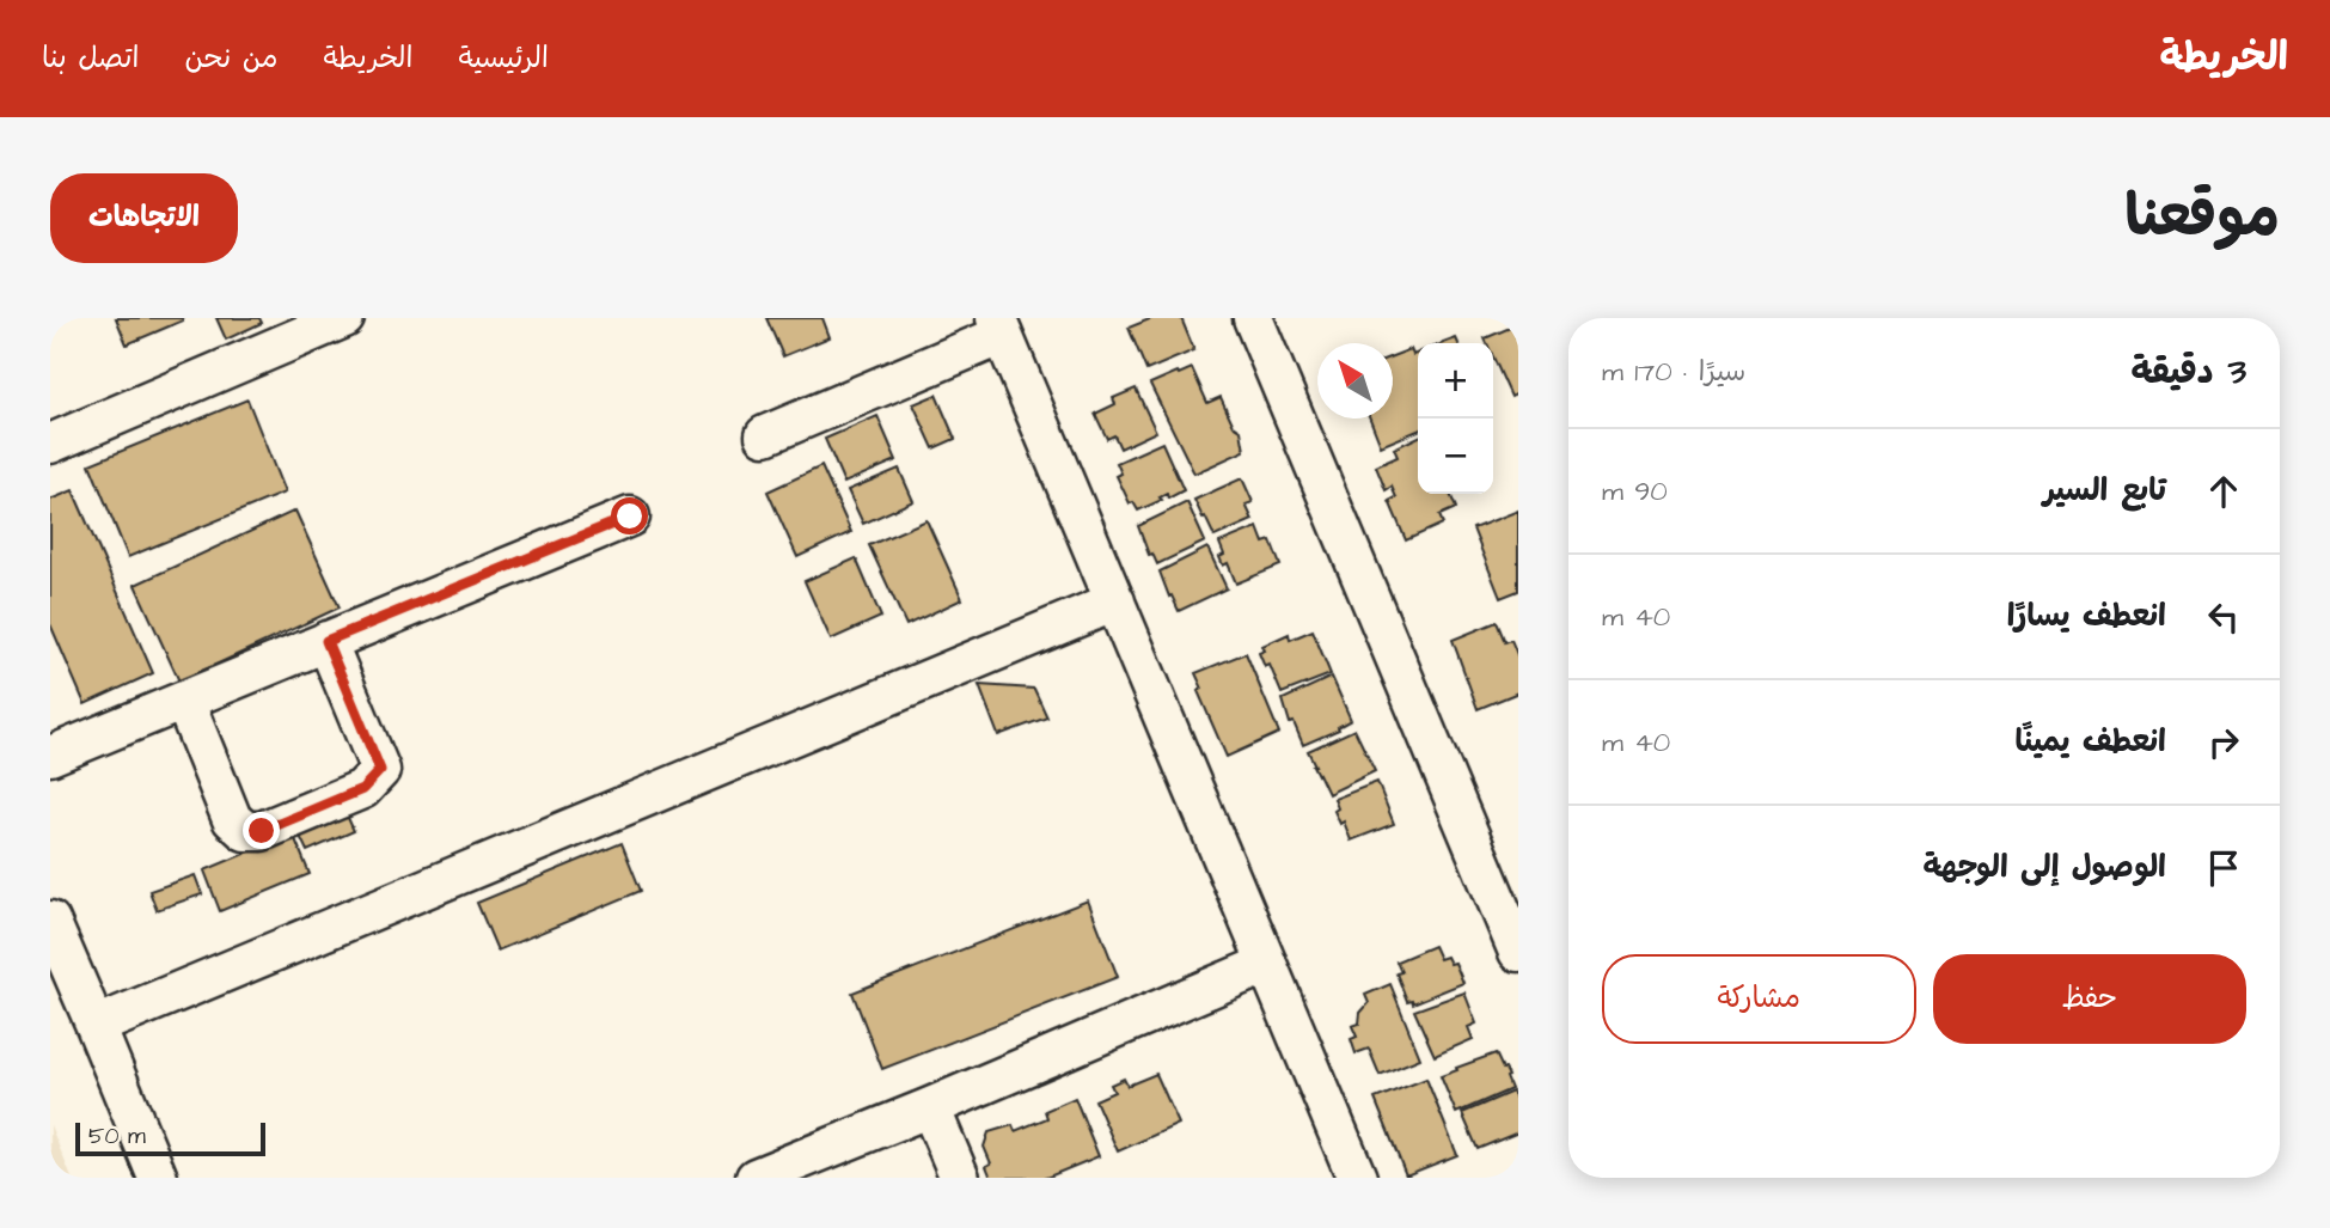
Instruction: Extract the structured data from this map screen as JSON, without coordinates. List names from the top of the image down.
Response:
{
  "scale_bar": "50 m",
  "north": "top left",
  "page": {
    "header": "الخريطة",
    "nav": [
      "الرئيسية",
      "الخريطة",
      "من نحن",
      "اتصل بنا"
    ],
    "title": "موقعنا",
    "buttons": [
      "الاتجاهات",
      ["حفظ", "مشاركة"]
    ],
    "heading": ["3 دقيقة", "سيرًا · 170 m"],
    "map_buttons": ["+", "−"],
    "list": [
      ["تابع السير", "90 m"],
      ["انعطف يسارًا", "40 m"],
      ["انعطف يمينًا", "40 m"],
      "الوصول إلى الوجهة"
    ],
    "scale": "50 m"
  }
}
